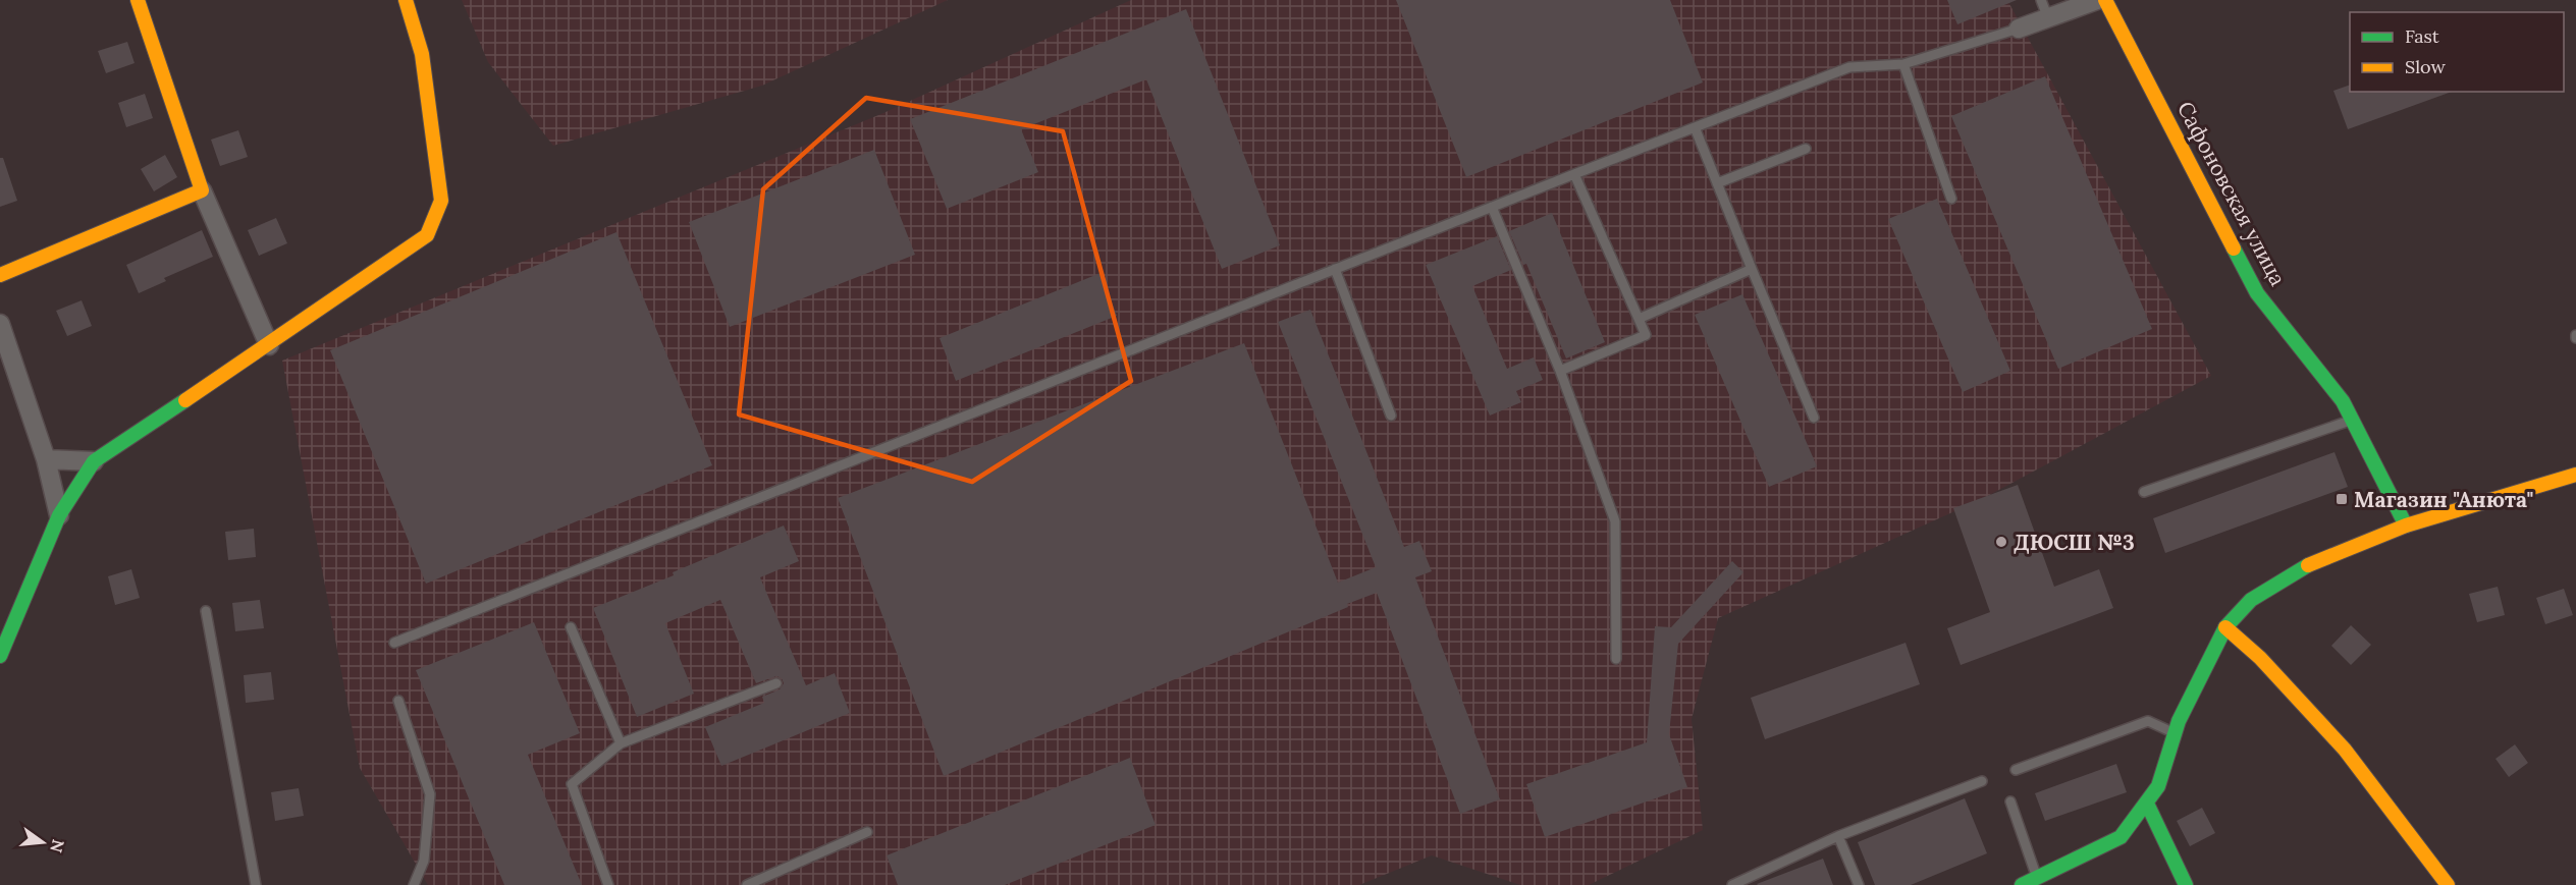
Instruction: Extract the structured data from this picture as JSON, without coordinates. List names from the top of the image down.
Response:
{
  "streets": {
    "street": ["Сафоновская улица"]
  },
  "places": {
    "transit": ["Магазин \"Анюта\""],
    "other": ["ДЮСШ №3"]
  },
  "legend": ["Fast", "Slow"],
  "north": "right"
}
